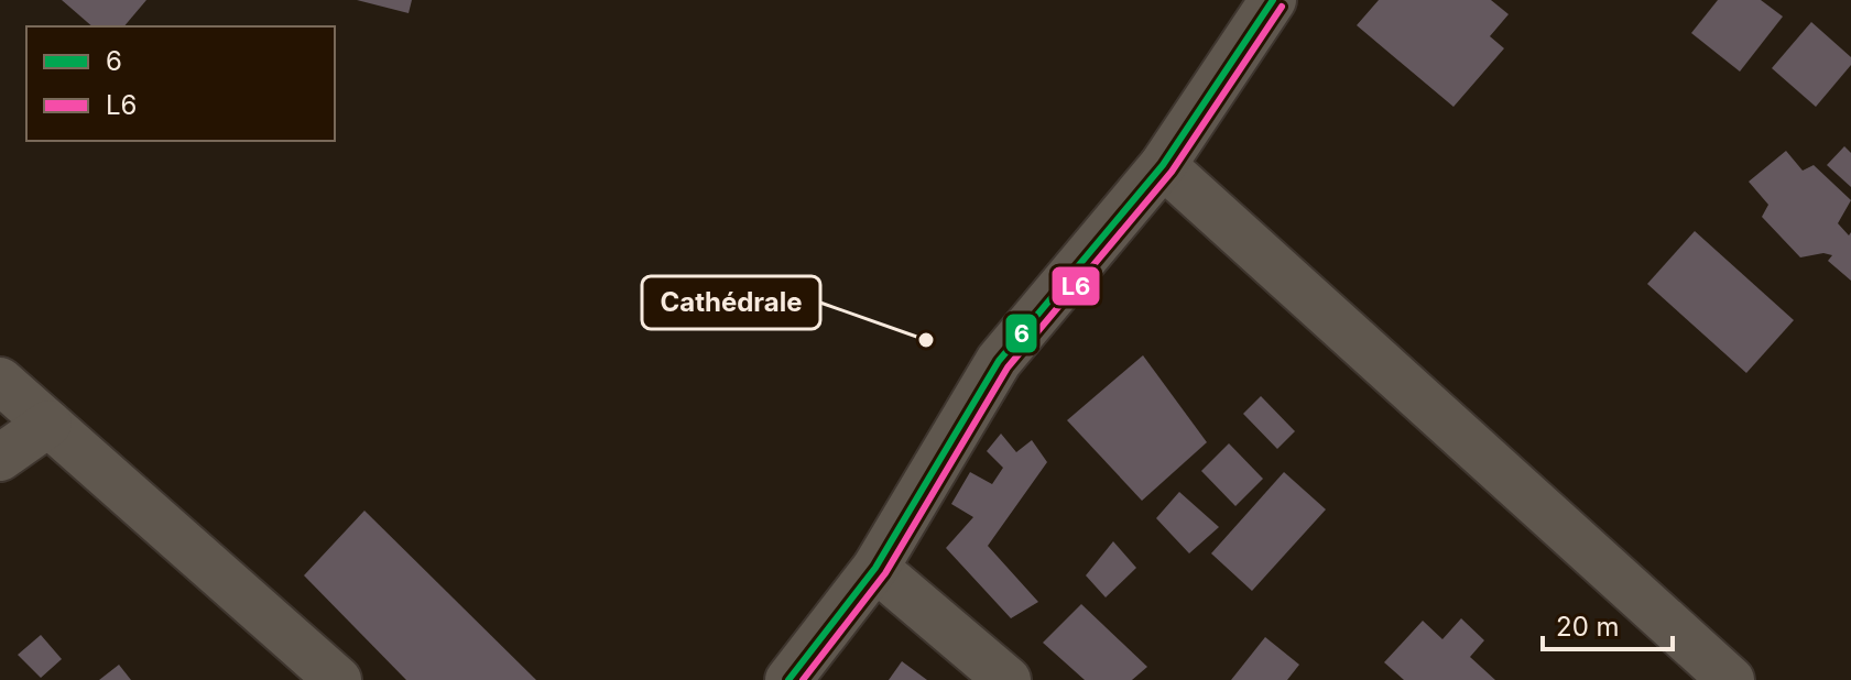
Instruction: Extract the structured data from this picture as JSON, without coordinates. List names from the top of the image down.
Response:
{
  "places": ["Cathédrale"],
  "lines": ["transit line 6", "transit line L6"],
  "legend": ["6", "L6"],
  "scale_bar": "20 m"
}
